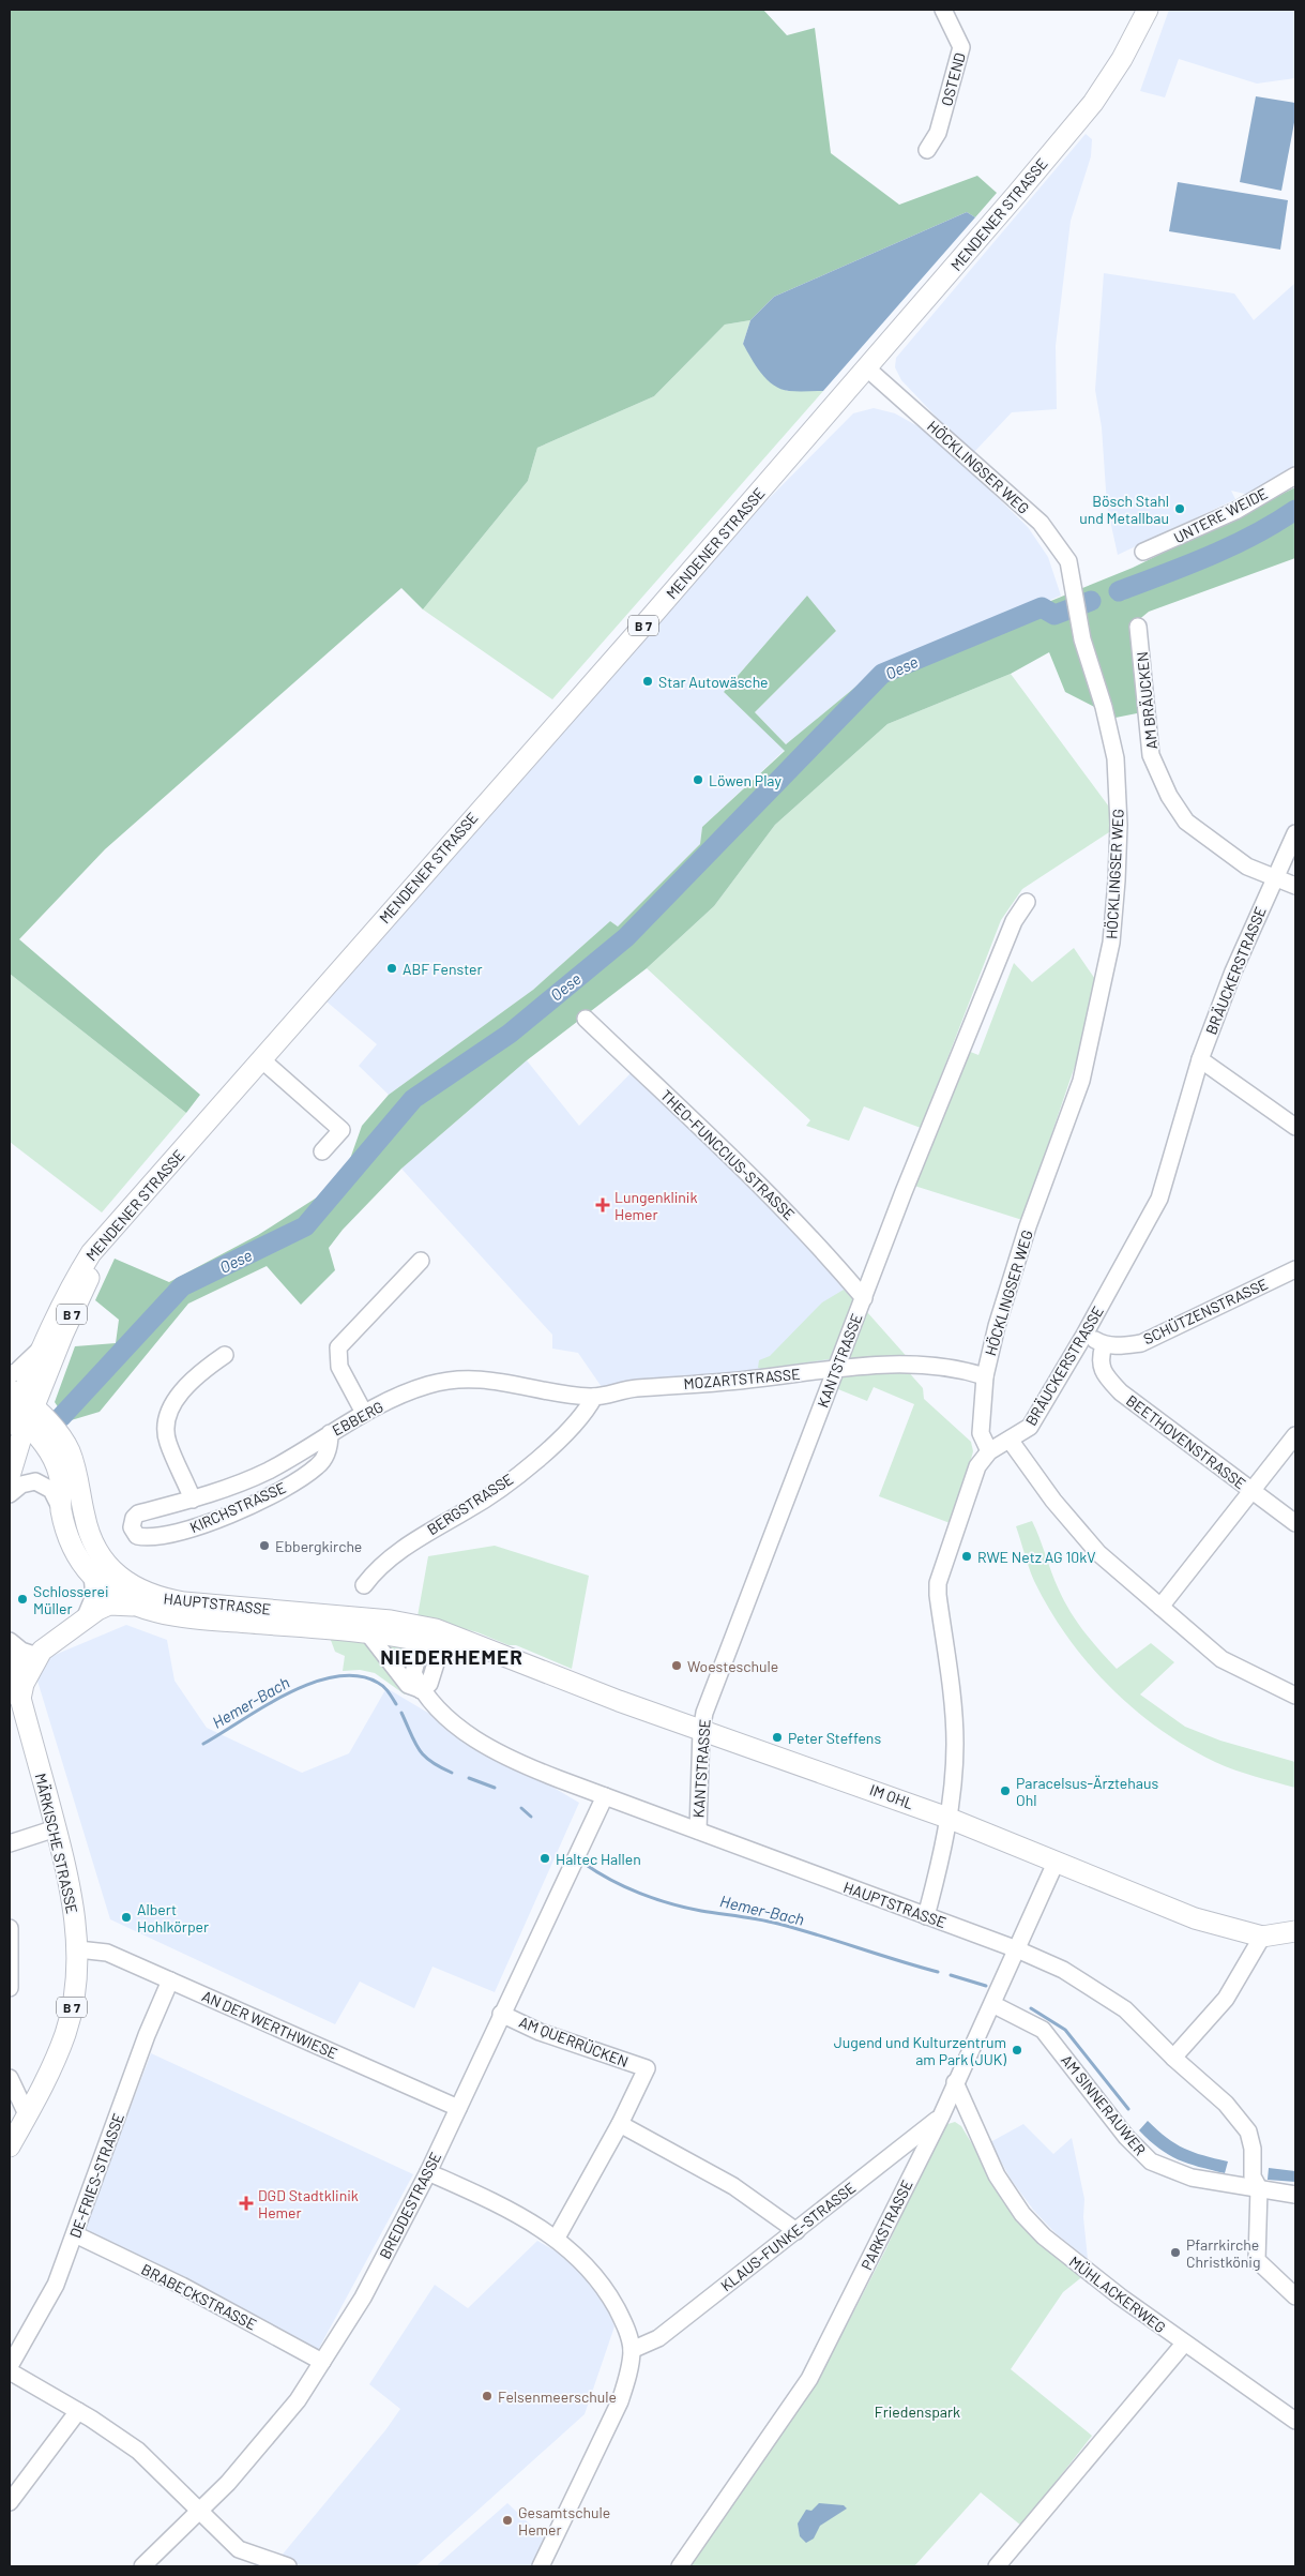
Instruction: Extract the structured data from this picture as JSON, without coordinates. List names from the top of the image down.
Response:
{
  "streets": {
    "main road": [
      "MENDENER STRASSE",
      "B 7",
      "HAUPTSTRASSE",
      "IM OHL",
      "MÄRKISCHE STRASSE"
    ],
    "street": [
      "OSTEND",
      "HÖCKLINGSER WEG",
      "UNTERE WEIDE",
      "AM BRÄUCKEN",
      "BRÄUCKERSTRASSE",
      "THEO-FUNCCIUS-STRASSE",
      "SCHÜTZENSTRASSE",
      "KANTSTRASSE",
      "MOZARTSTRASSE",
      "EBBERG",
      "BEETHOVENSTRASSE",
      "BERGSTRASSE",
      "KIRCHSTRASSE",
      "AN DER WERTHWIESE",
      "AM QUERRÜCKEN",
      "AM SINNERAUWER",
      "DE-FRIES-STRASSE",
      "BREDDESTRASSE",
      "PARKSTRASSE",
      "KLAUS-FUNKE-STRASSE",
      "MÜHLACKERWEG",
      "BRABECKSTRASSE"
    ]
  },
  "crossings": [
    ["MENDENER STRASSE", "HÖCKLINGSER WEG"],
    ["MENDENER STRASSE", "B 7"],
    ["MENDENER STRASSE", "HAUPTSTRASSE"],
    ["HÖCKLINGSER WEG", "BRÄUCKERSTRASSE"],
    ["HÖCKLINGSER WEG", "MOZARTSTRASSE"],
    ["B 7", "HAUPTSTRASSE"],
    ["AM BRÄUCKEN", "BRÄUCKERSTRASSE"],
    ["BRÄUCKERSTRASSE", "HAUPTSTRASSE"],
    ["BRÄUCKERSTRASSE", "IM OHL"],
    ["THEO-FUNCCIUS-STRASSE", "KANTSTRASSE"],
    ["SCHÜTZENSTRASSE", "BEETHOVENSTRASSE"],
    ["KANTSTRASSE", "MOZARTSTRASSE"],
    ["KANTSTRASSE", "HAUPTSTRASSE"],
    ["KANTSTRASSE", "IM OHL"],
    ["MOZARTSTRASSE", "EBBERG"],
    ["MOZARTSTRASSE", "BERGSTRASSE"],
    ["EBBERG", "BERGSTRASSE"],
    ["EBBERG", "KIRCHSTRASSE"],
    ["HAUPTSTRASSE", "IM OHL"],
    ["HAUPTSTRASSE", "MÄRKISCHE STRASSE"],
    ["HAUPTSTRASSE", "AM SINNERAUWER"],
    ["HAUPTSTRASSE", "BREDDESTRASSE"],
    ["HAUPTSTRASSE", "PARKSTRASSE"],
    ["IM OHL", "PARKSTRASSE"],
    ["MÄRKISCHE STRASSE", "AN DER WERTHWIESE"],
    ["AN DER WERTHWIESE", "DE-FRIES-STRASSE"],
    ["AN DER WERTHWIESE", "BREDDESTRASSE"],
    ["AM QUERRÜCKEN", "BREDDESTRASSE"],
    ["AM SINNERAUWER", "PARKSTRASSE"],
    ["DE-FRIES-STRASSE", "BRABECKSTRASSE"],
    ["BREDDESTRASSE", "BRABECKSTRASSE"],
    ["PARKSTRASSE", "KLAUS-FUNKE-STRASSE"],
    ["PARKSTRASSE", "MÜHLACKERWEG"],
    ["KLAUS-FUNKE-STRASSE", "MÜHLACKERWEG"]
  ],
  "districts": ["NIEDERHEMER"],
  "water": ["Oese", "Hemer-Bach"],
  "parks": ["Friedenspark"],
  "places": {
    "other": [
      "Bösch Stahl und Metallbau",
      "Star Autowäsche",
      "Löwen Play",
      "ABF Fenster",
      "Ebbergkirche",
      "RWE Netz AG 10kV",
      "Schlosserei Müller",
      "Woesteschule",
      "Peter Steffens",
      "Paracelsus-Ärztehaus Ohl",
      "Haltec Hallen",
      "Albert Hohlkörper",
      "Jugend und Kulturzentrum am Park (JUK)",
      "Pfarrkirche Christkönig",
      "Felsenmeerschule",
      "Gesamtschule Hemer"
    ],
    "health": ["Lungenklinik Hemer", "DGD Stadtklinik Hemer"]
  }
}
